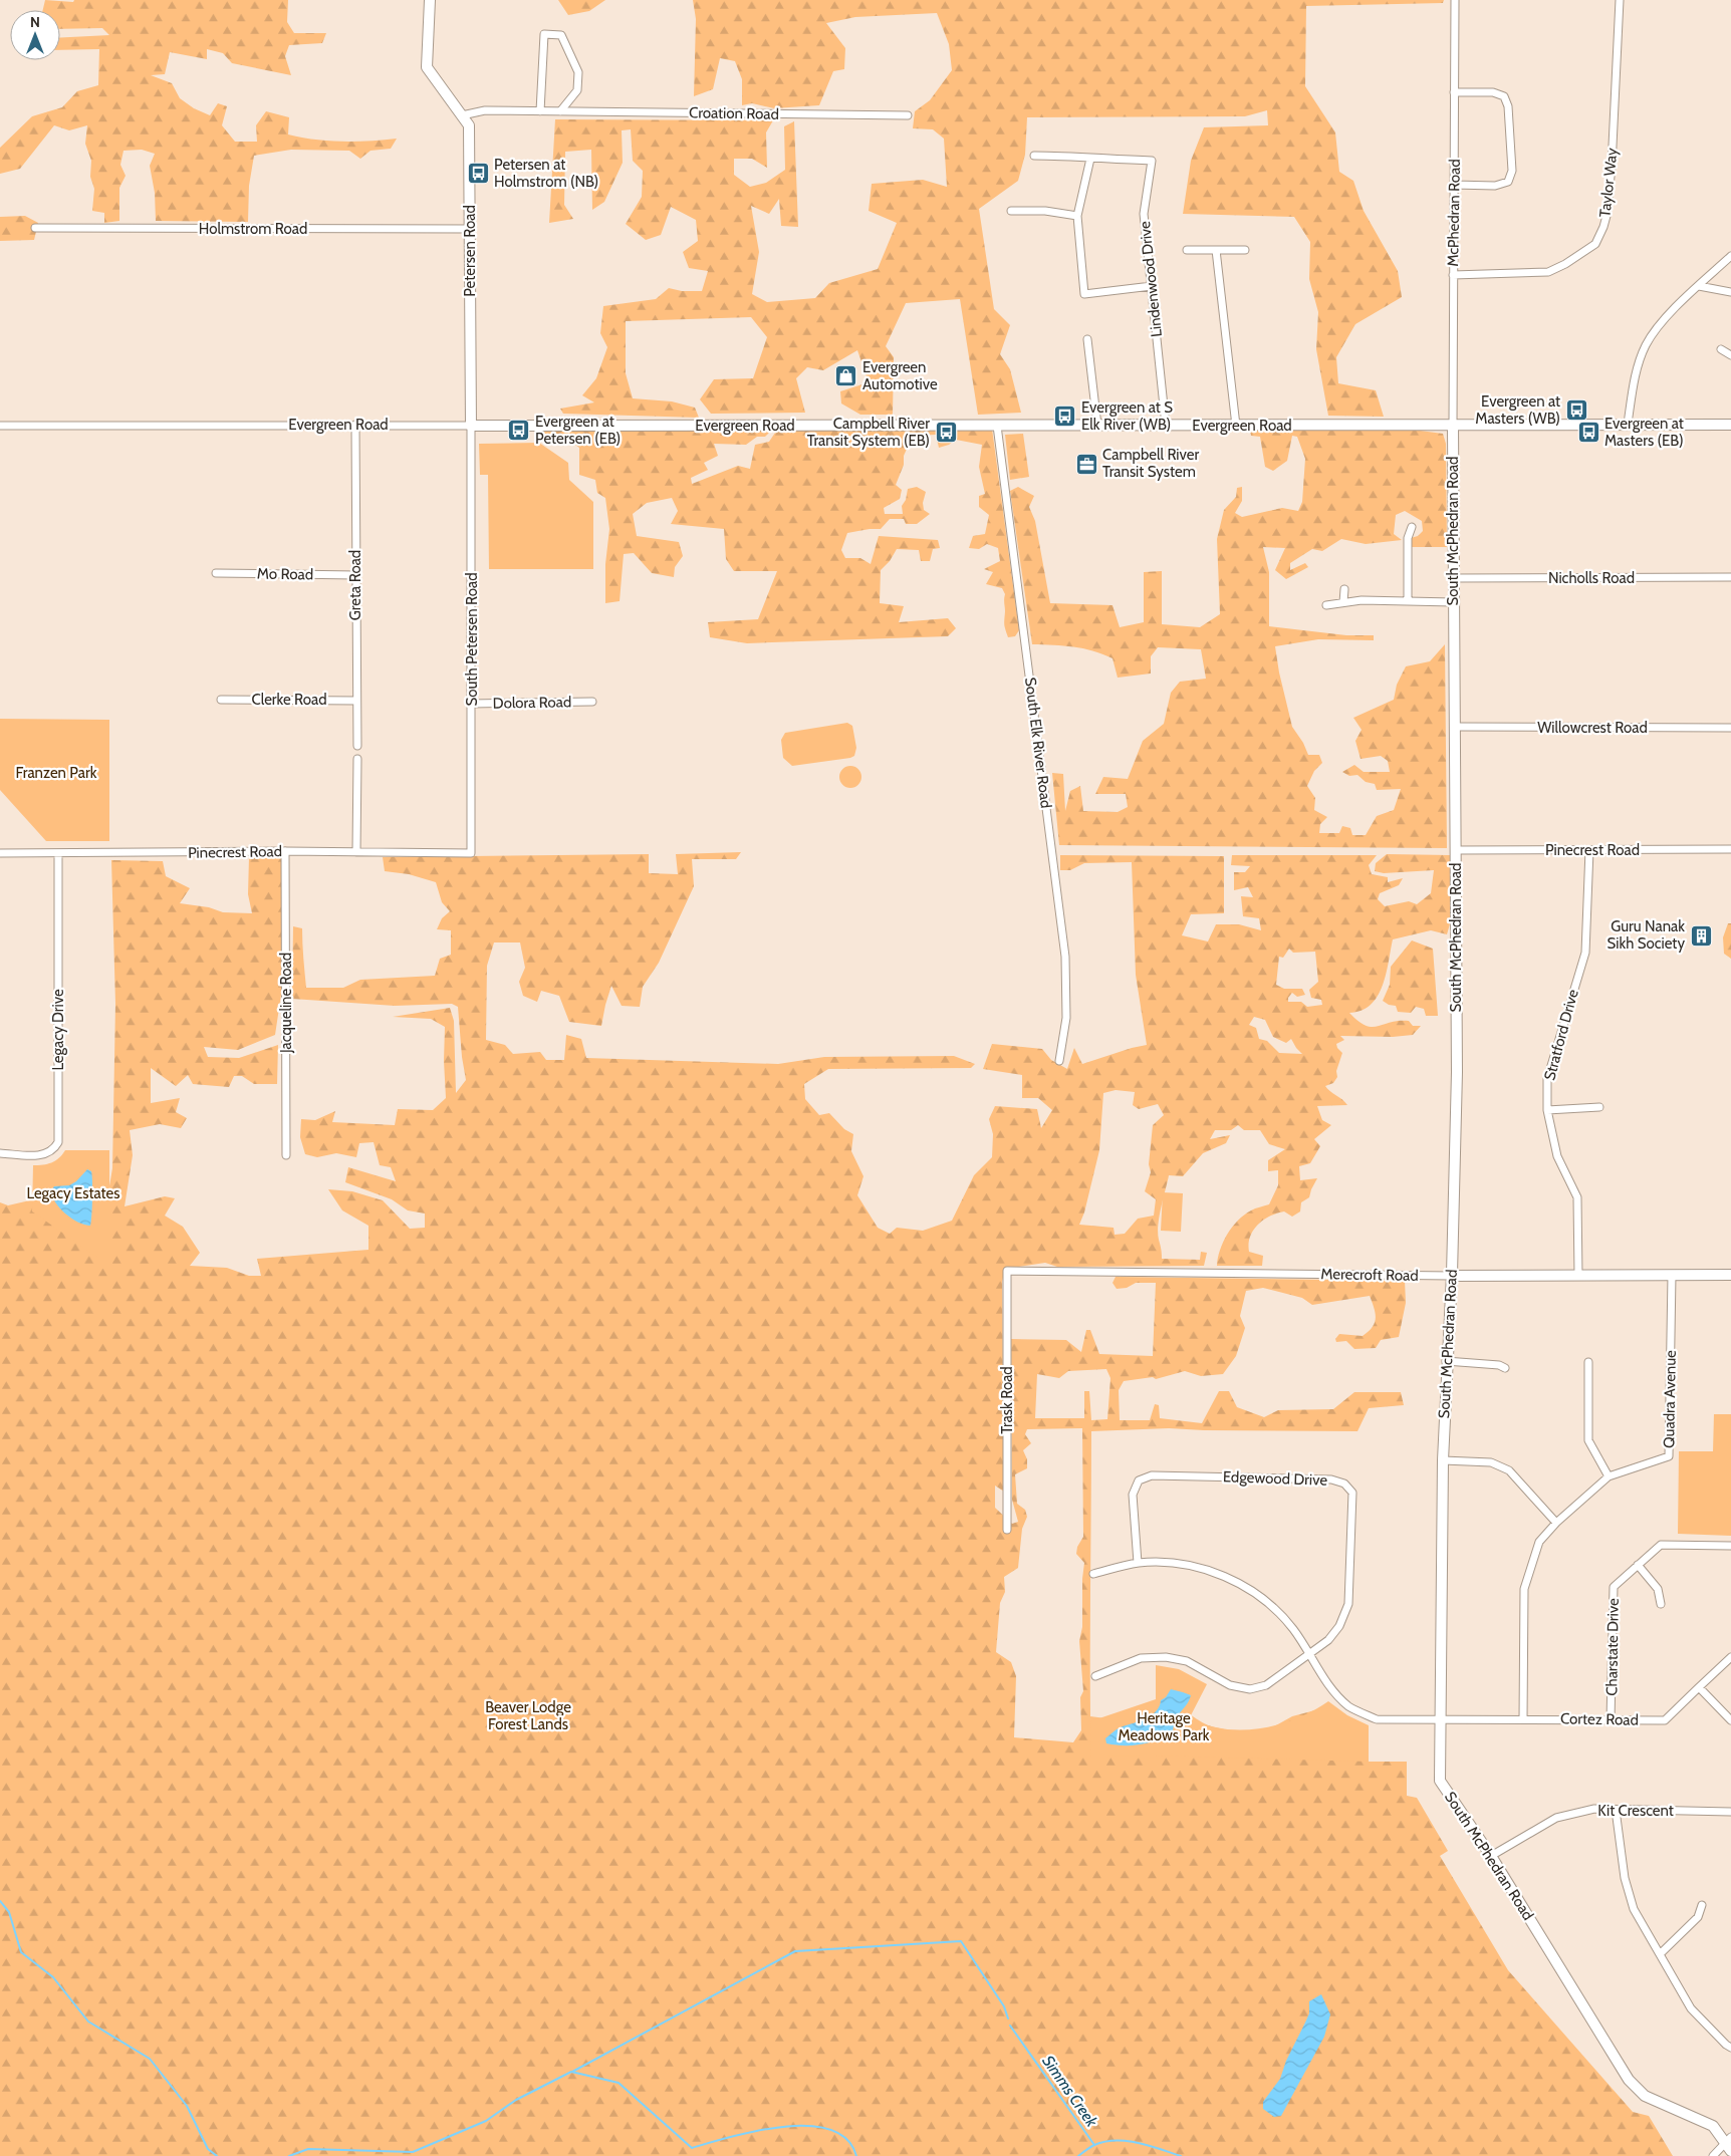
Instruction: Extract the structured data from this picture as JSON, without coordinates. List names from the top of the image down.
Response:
{
  "streets": {
    "street": [
      "Croation Road",
      "Taylor Way",
      "McPhedran Road",
      "Holmstrom Road",
      "Petersen Road",
      "Lindenwood Drive",
      "Evergreen Road",
      "South McPhedran Road",
      "Mo Road",
      "Nicholls Road",
      "Greta Road",
      "South Petersen Road",
      "Clerke Road",
      "Dolora Road",
      "Willowcrest Road",
      "South Elk River Road",
      "Pinecrest Road",
      "Jacqueline Road",
      "Legacy Drive",
      "Stratford Drive",
      "Merecroft Road",
      "Quadra Avenue",
      "Trask Road",
      "Edgewood Drive",
      "Charstate Drive",
      "Cortez Road",
      "Kit Crescent"
    ]
  },
  "crossings": [
    ["Croation Road", "Petersen Road"],
    ["Taylor Way", "McPhedran Road"],
    ["McPhedran Road", "Evergreen Road"],
    ["McPhedran Road", "South McPhedran Road"],
    ["Holmstrom Road", "Petersen Road"],
    ["Petersen Road", "Evergreen Road"],
    ["Petersen Road", "South Petersen Road"],
    ["Lindenwood Drive", "Evergreen Road"],
    ["Evergreen Road", "South McPhedran Road"],
    ["Evergreen Road", "Greta Road"],
    ["Evergreen Road", "South Petersen Road"],
    ["Evergreen Road", "South Elk River Road"],
    ["South McPhedran Road", "Nicholls Road"],
    ["South McPhedran Road", "Willowcrest Road"],
    ["South McPhedran Road", "Pinecrest Road"],
    ["South McPhedran Road", "Merecroft Road"],
    ["South McPhedran Road", "Cortez Road"],
    ["South McPhedran Road", "Kit Crescent"],
    ["Mo Road", "Greta Road"],
    ["Greta Road", "Clerke Road"],
    ["South Petersen Road", "Dolora Road"],
    ["South Petersen Road", "Pinecrest Road"],
    ["Pinecrest Road", "Jacqueline Road"],
    ["Pinecrest Road", "Legacy Drive"],
    ["Pinecrest Road", "Stratford Drive"],
    ["Stratford Drive", "Merecroft Road"],
    ["Merecroft Road", "Quadra Avenue"],
    ["Merecroft Road", "Trask Road"],
    ["Quadra Avenue", "Cortez Road"],
    ["Edgewood Drive", "Cortez Road"],
    ["Charstate Drive", "Cortez Road"]
  ],
  "water": ["Simms Creek"],
  "parks": [
    "Franzen Park",
    "Legacy Estates",
    "Beaver Lodge Forest Lands",
    "Heritage Meadows Park"
  ],
  "places": {
    "bus stop": [
      "Petersen at Holmstrom (NB)",
      "Evergreen at Masters (WB)",
      "Evergreen at S Elk River (WB)",
      "Evergreen at Petersen (EB)",
      "Campbell River Transit System (EB)",
      "Evergreen at Masters (EB)"
    ],
    "shop": ["Evergreen Automotive"],
    "office": ["Campbell River Transit System"],
    "building": ["Guru Nanak Sikh Society"]
  },
  "north": "top"
}
